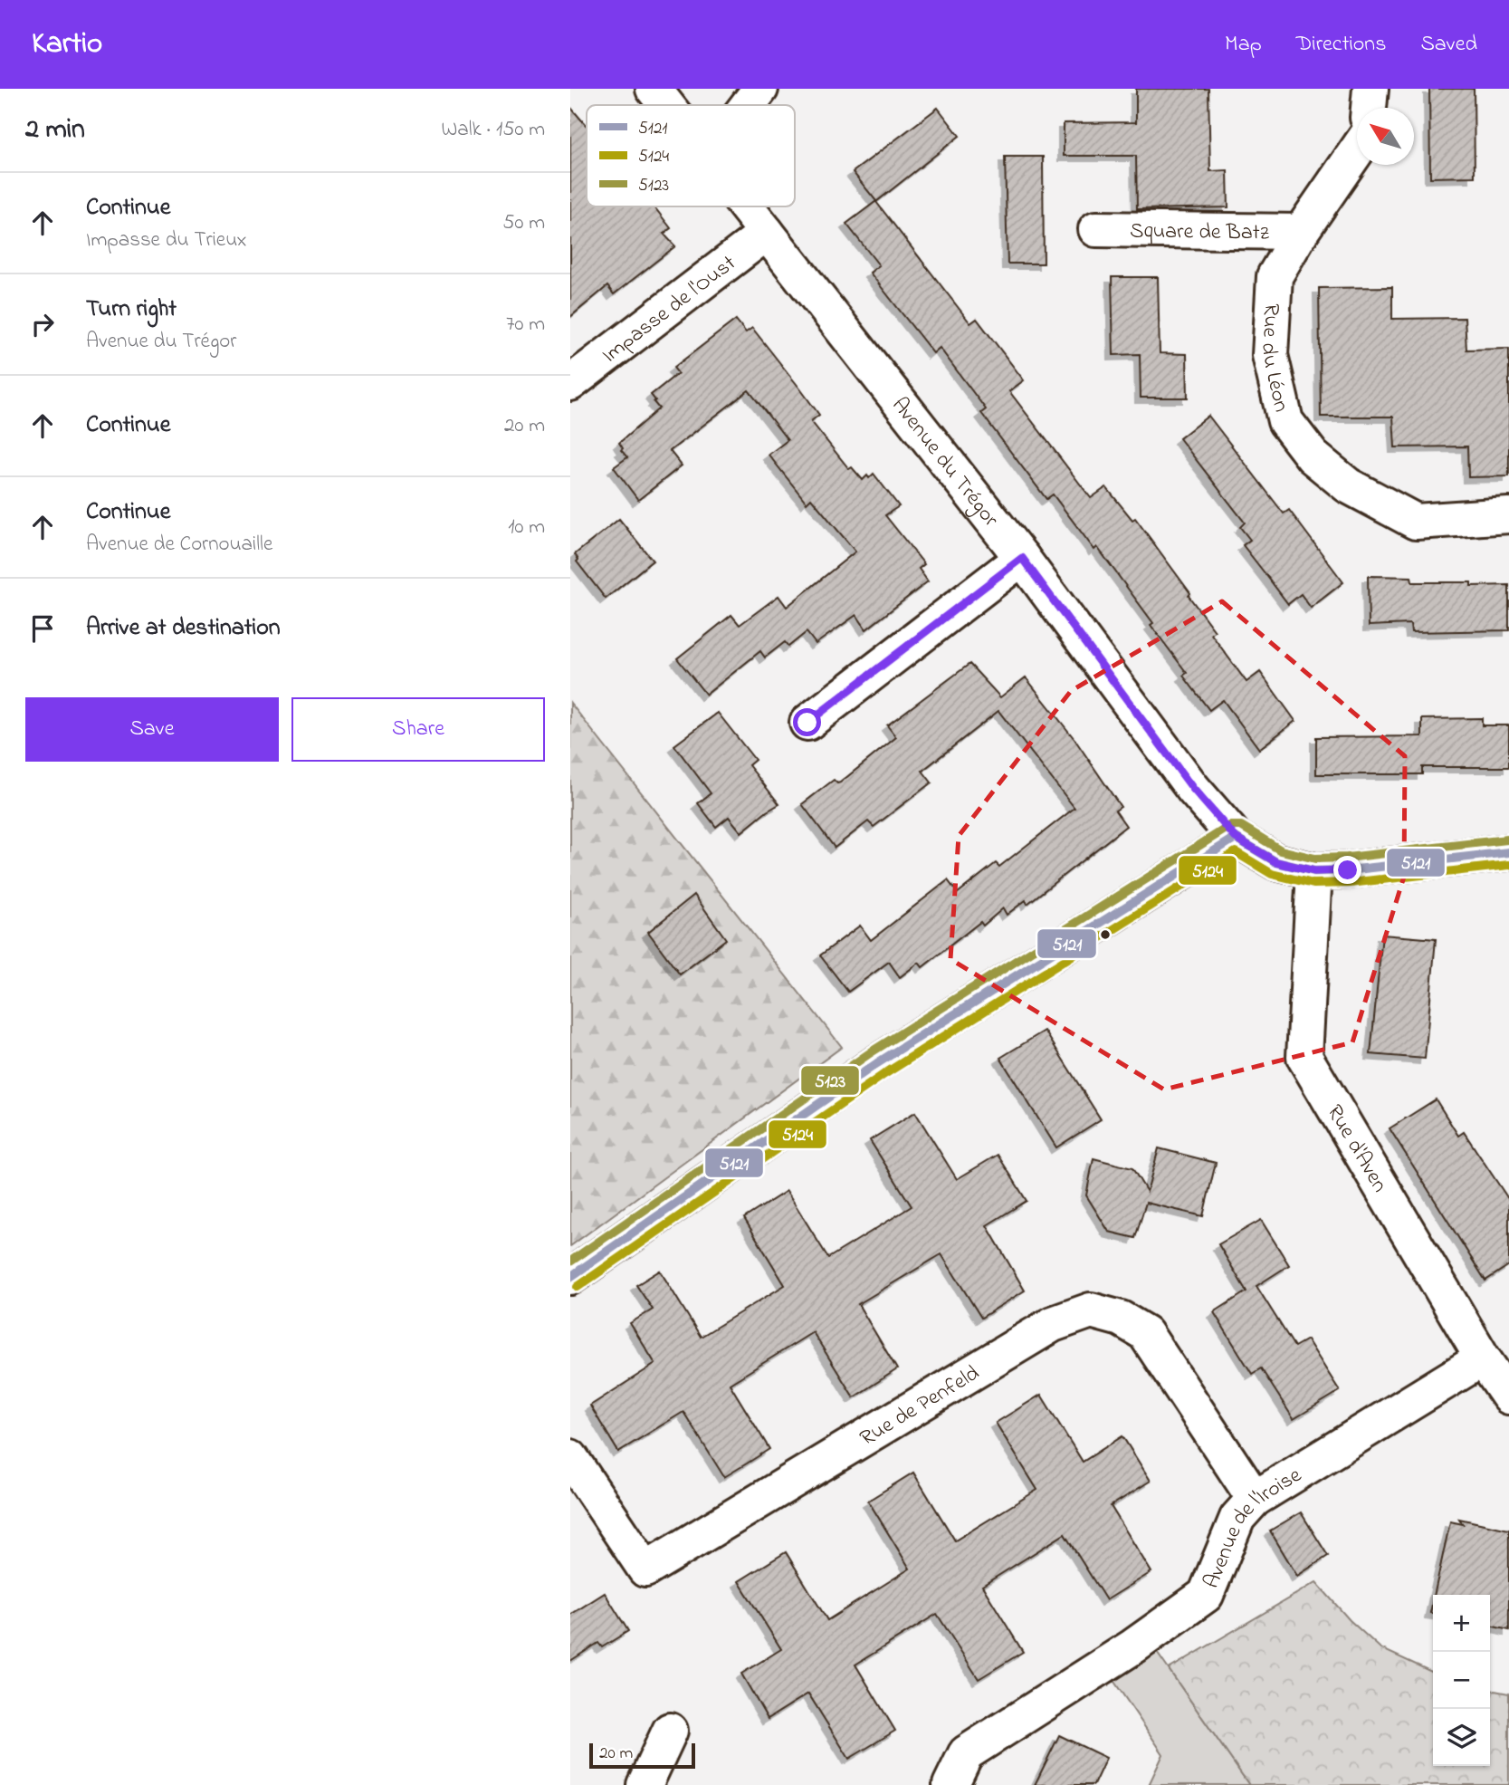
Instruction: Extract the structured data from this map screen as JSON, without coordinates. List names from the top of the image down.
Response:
{
  "streets": {
    "street": [
      "Square de Batz",
      "Impasse de l'Oust",
      "Rue du Léon",
      "Avenue du Trégor",
      "Rue d'Aven",
      "Rue de Penfeld",
      "Avenue de l'Iroise"
    ]
  },
  "crossings": [
    ["Square de Batz", "Rue du Léon"],
    ["Impasse de l'Oust", "Avenue du Trégor"],
    ["Avenue du Trégor", "Rue d'Aven"],
    ["Rue d'Aven", "Avenue de l'Iroise"],
    ["Rue de Penfeld", "Avenue de l'Iroise"]
  ],
  "lines": ["transit line 5123", "transit line 5121", "transit line 5124"],
  "legend": ["5121", "5124", "5123"],
  "scale_bar": "20 m",
  "north": "top left",
  "page": {
    "header": "Kartio",
    "nav": ["Map", "Directions", "Saved"],
    "heading": ["2 min", "Walk · 150 m"],
    "list": [
      ["Continue", "Impasse du Trieux", "50 m"],
      ["Turn right", "Avenue du Trégor", "70 m"],
      ["Continue", "20 m"],
      ["Continue", "Avenue de Cornouaille", "10 m"],
      "Arrive at destination"
    ],
    "buttons": ["Save", "Share"],
    "map_buttons": ["+", "−"],
    "scale": "20 m"
  }
}
